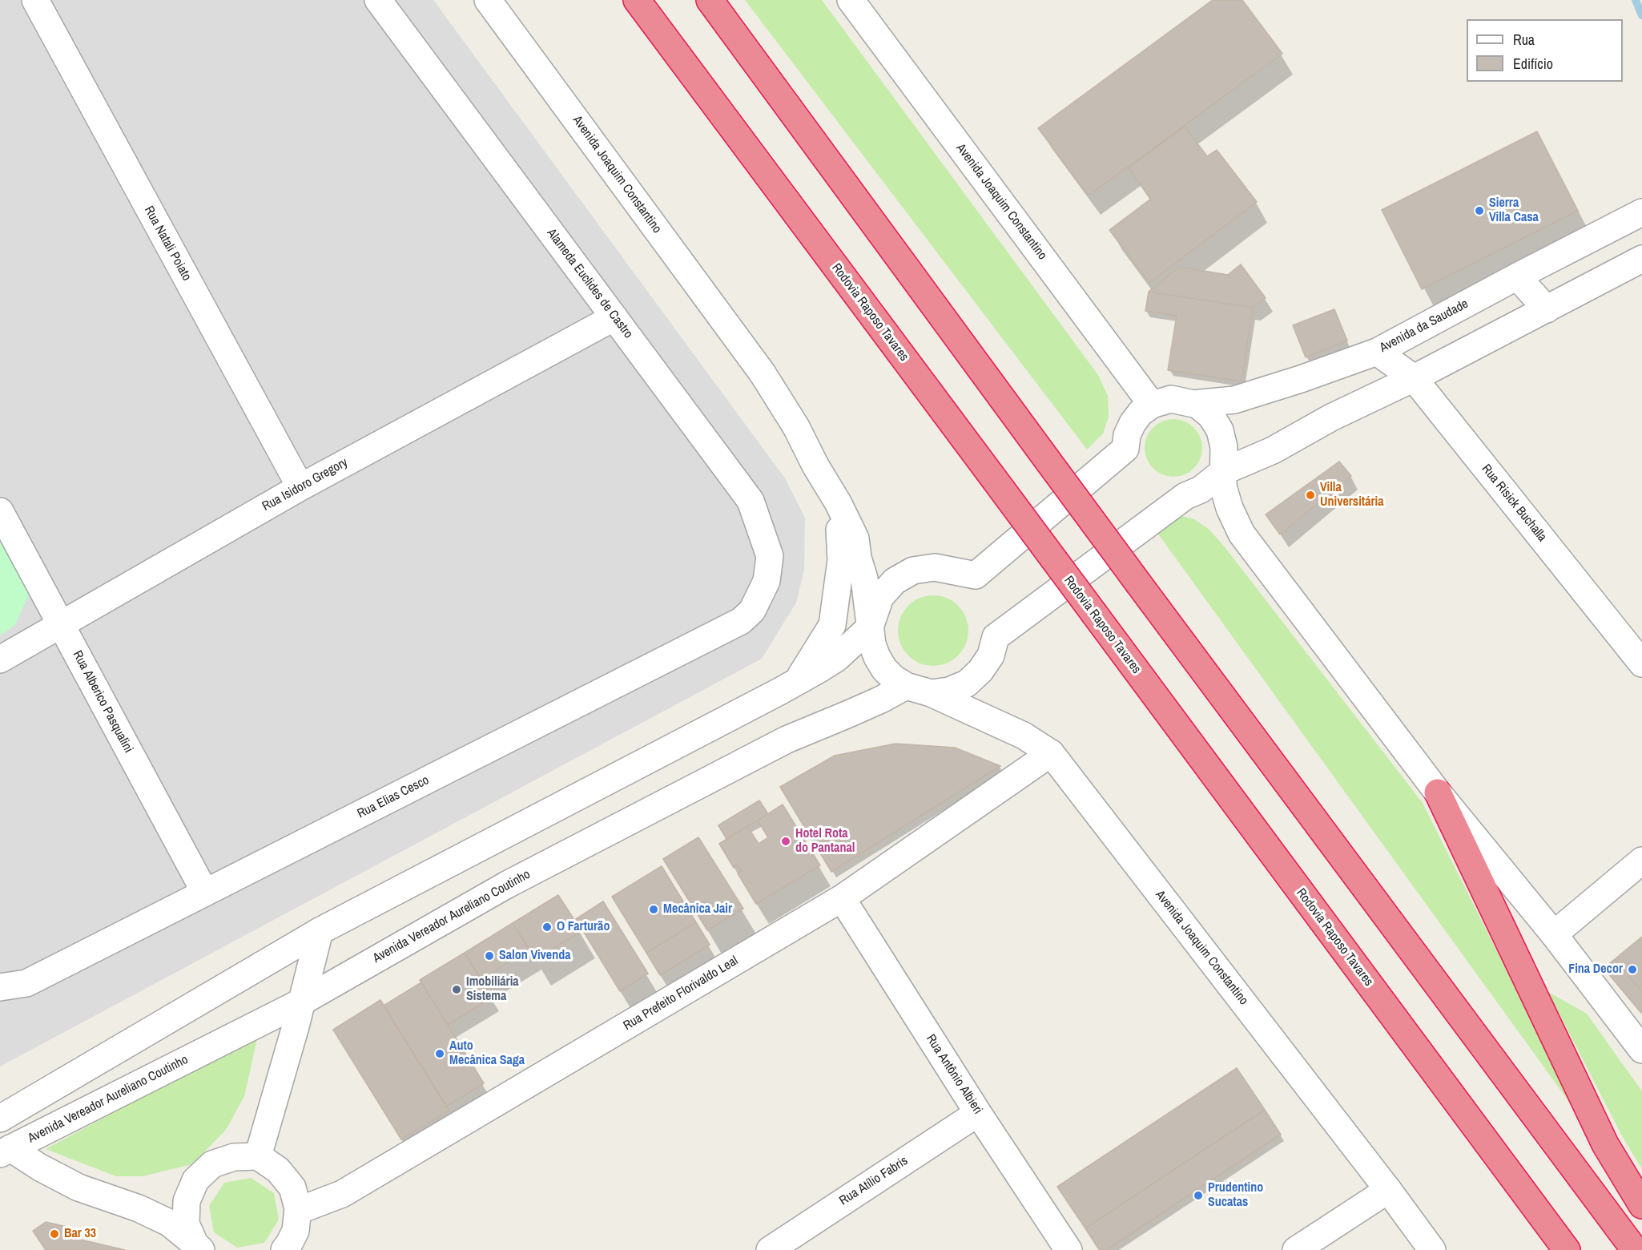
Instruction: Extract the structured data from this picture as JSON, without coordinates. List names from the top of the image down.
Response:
{
  "streets": {
    "highway": ["Rodovia Raposo Tavares"],
    "street": [
      "Avenida Joaquim Constantino",
      "Rua Natali Poiato",
      "Alameda Euclides de Castro",
      "Avenida da Saudade",
      "Rua Isidoro Gregory",
      "Rua Risick Buchalla",
      "Rua Alberico Pasqualini",
      "Rua Elias Cesco",
      "Avenida Vereador Aureliano Coutinho",
      "Rua Prefeito Florivaldo Leal",
      "Rua Antônio Albieri",
      "Rua Atílio Fabris"
    ]
  },
  "crossings": [
    ["Avenida Joaquim Constantino", "Avenida Vereador Aureliano Coutinho"],
    ["Avenida Joaquim Constantino", "Rua Prefeito Florivaldo Leal"],
    ["Rua Natali Poiato", "Rua Isidoro Gregory"],
    ["Alameda Euclides de Castro", "Rua Isidoro Gregory"],
    ["Alameda Euclides de Castro", "Rua Elias Cesco"],
    ["Avenida da Saudade", "Rua Risick Buchalla"],
    ["Rua Isidoro Gregory", "Rua Alberico Pasqualini"],
    ["Rua Alberico Pasqualini", "Rua Elias Cesco"],
    ["Rua Prefeito Florivaldo Leal", "Rua Antônio Albieri"],
    ["Rua Antônio Albieri", "Rua Atílio Fabris"]
  ],
  "places": [
    "Sierra Villa Casa",
    "Villa Universitária",
    "Hotel Rota do Pantanal",
    "Mecânica Jair",
    "O Farturão",
    "Salon Vivenda",
    "Fina Decor",
    "Imobiliária Sistema",
    "Auto Mecânica Saga",
    "Prudentino Sucatas",
    "Bar 33"
  ],
  "legend": ["Rua", "Edifício"]
}
